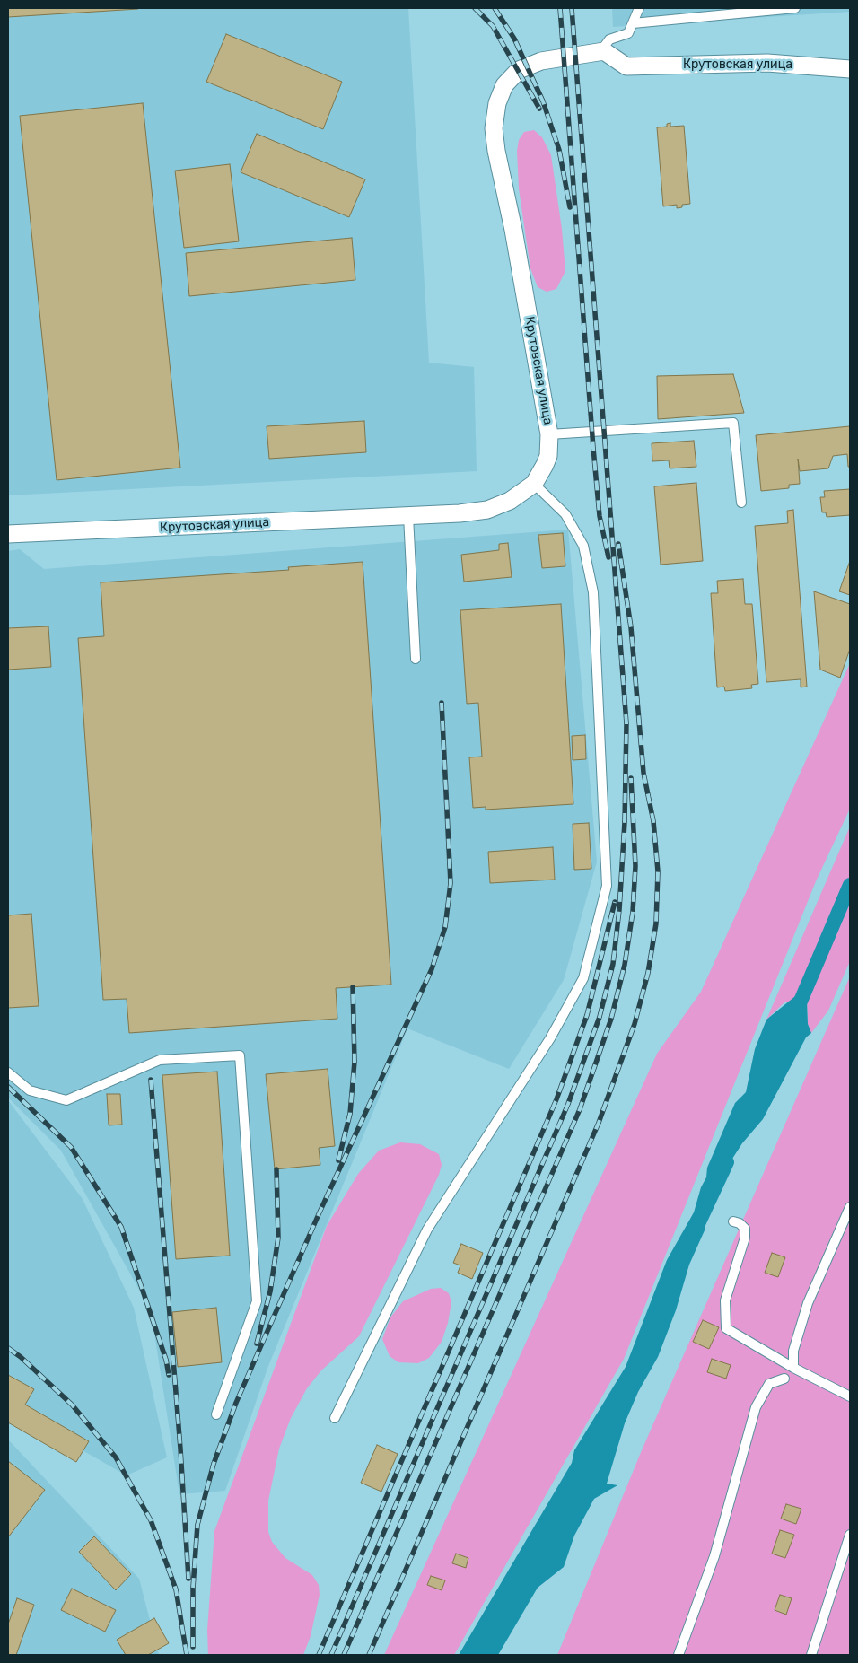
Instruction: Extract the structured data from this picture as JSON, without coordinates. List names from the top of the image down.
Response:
{
  "streets": {
    "street": ["Крутовская улица"]
  }
}
